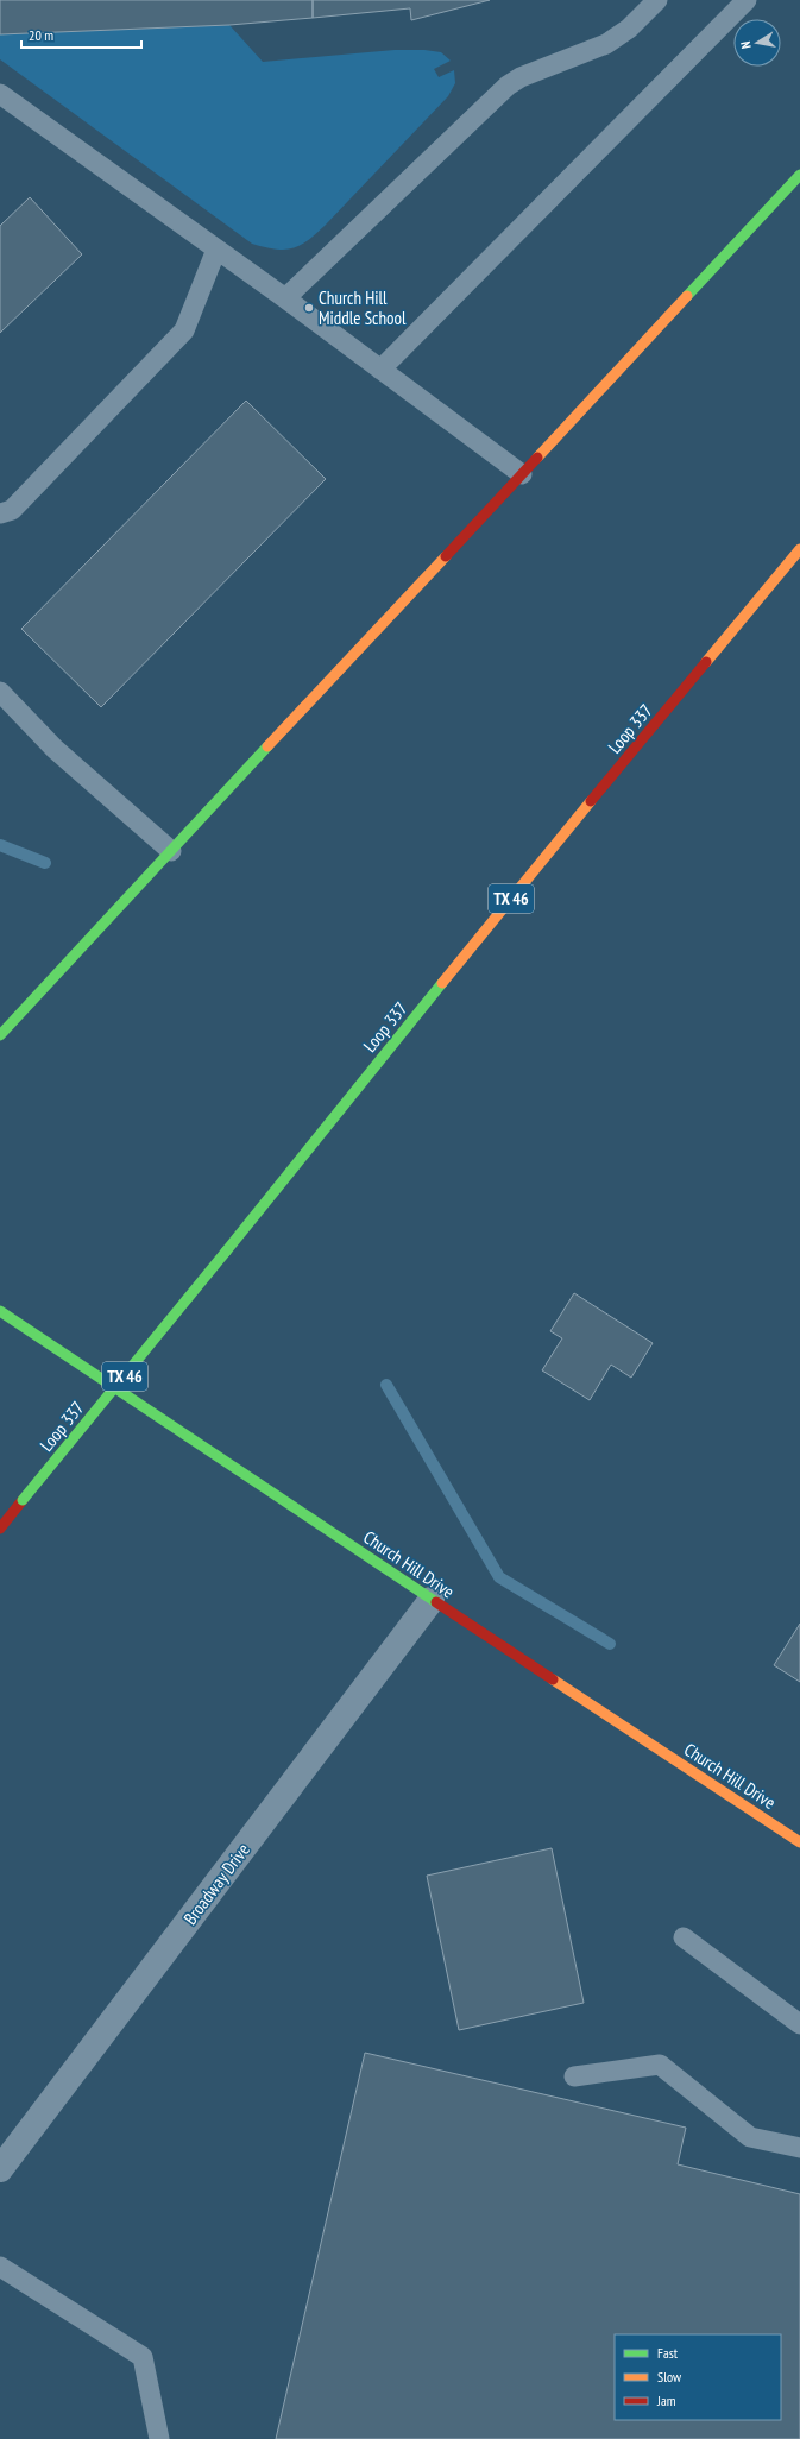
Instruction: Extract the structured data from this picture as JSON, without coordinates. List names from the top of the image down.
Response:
{
  "streets": {
    "main road": ["Loop 337", "TX 46", "Church Hill Drive"],
    "street": ["Broadway Drive"]
  },
  "crossings": [
    ["Church Hill Drive", "Broadway Drive"]
  ],
  "places": ["Church Hill Middle School"],
  "legend": ["Fast", "Slow", "Jam"],
  "scale_bar": "20 m",
  "north": "left"
}
